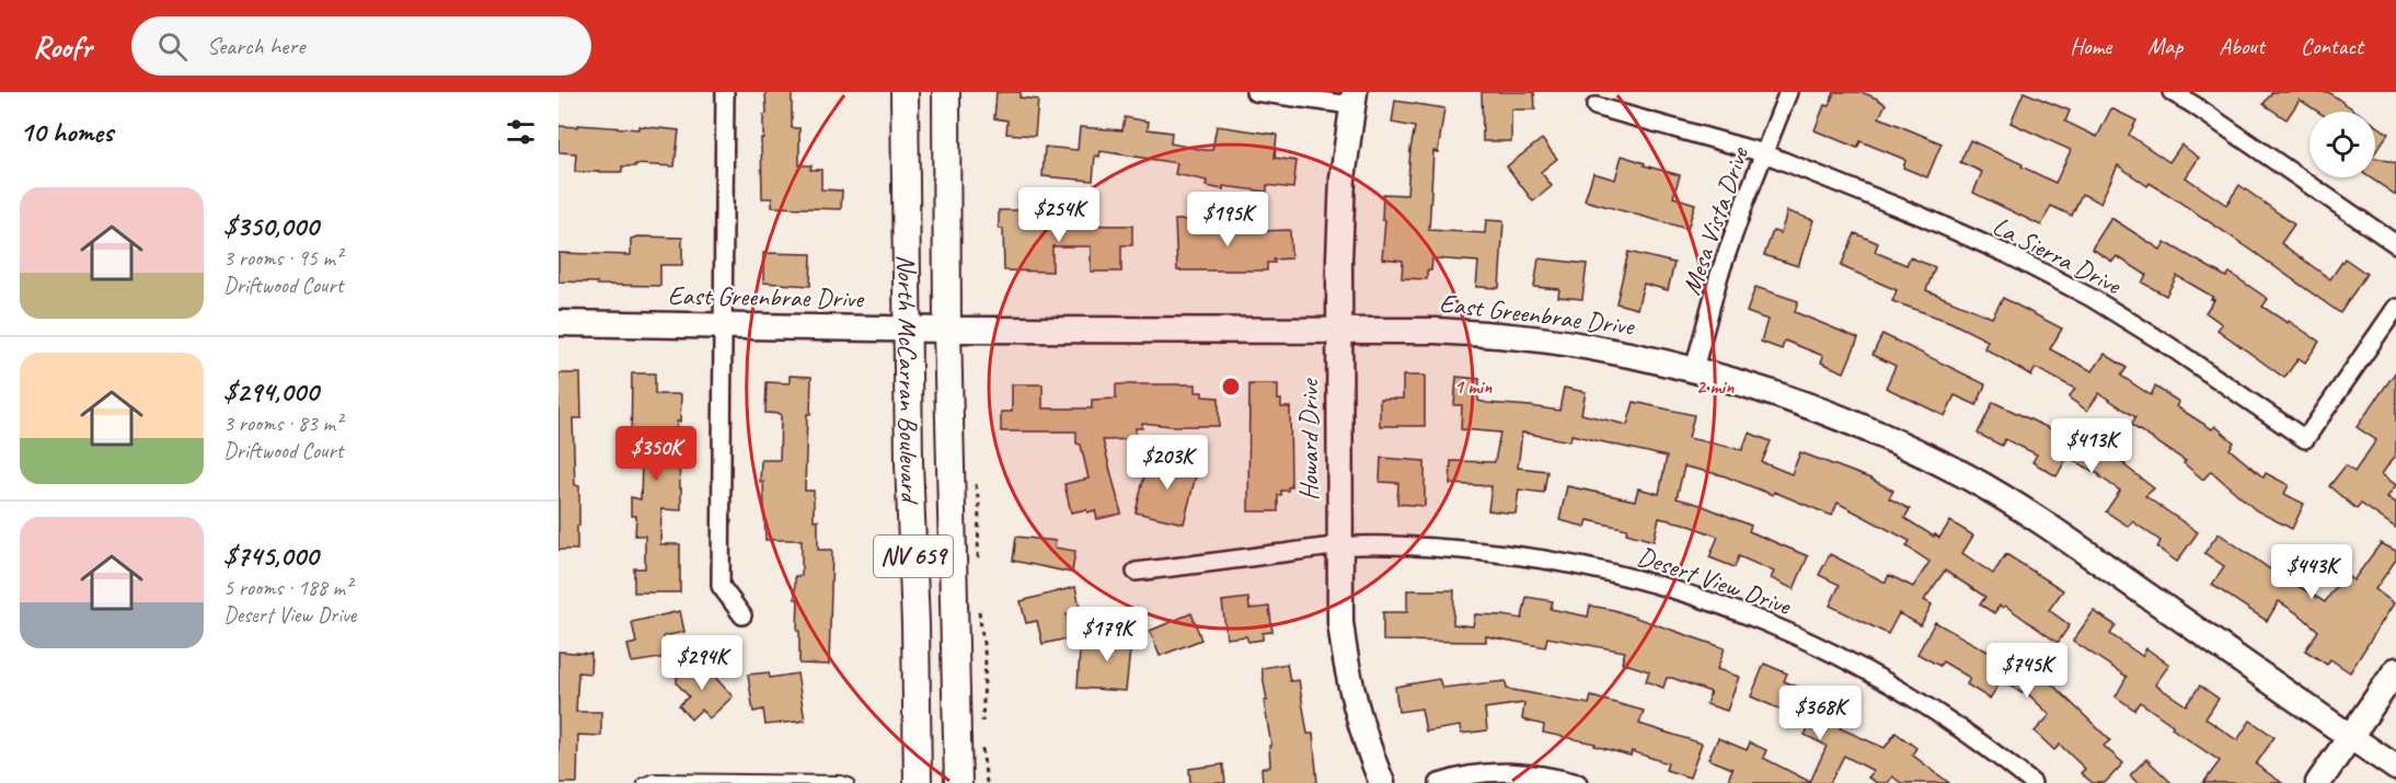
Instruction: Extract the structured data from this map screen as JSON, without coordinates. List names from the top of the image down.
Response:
{
  "streets": {
    "main road": ["North McCarran Boulevard", "NV 659"],
    "street": [
      "Mesa Vista Drive",
      "La Sierra Drive",
      "East Greenbrae Drive",
      "Howard Drive",
      "Desert View Drive"
    ]
  },
  "crossings": [
    ["Mesa Vista Drive", "La Sierra Drive"],
    ["Mesa Vista Drive", "East Greenbrae Drive"],
    ["East Greenbrae Drive", "North McCarran Boulevard"],
    ["East Greenbrae Drive", "Howard Drive"],
    ["Howard Drive", "Desert View Drive"]
  ],
  "page": {
    "header": "Roofr",
    "search": "Search here",
    "nav": [
      "Home",
      "Map",
      "About",
      "Contact"
    ],
    "heading": "10 homes",
    "list": [
      {
        "name": "$350,000",
        "note": "3 rooms · 95 m² · Driftwood Court"
      },
      {
        "name": "$294,000",
        "note": "3 rooms · 83 m² · Driftwood Court"
      },
      {
        "name": "$745,000",
        "note": "5 rooms · 188 m² · Desert View Drive"
      }
    ],
    "price": [
      "$254K",
      "$195K",
      "$413K",
      "$350K",
      "$203K",
      "$443K",
      "$179K",
      "$294K",
      "$745K",
      "$368K"
    ]
  },
  "rings": ["1 min", "2 min"]
}
